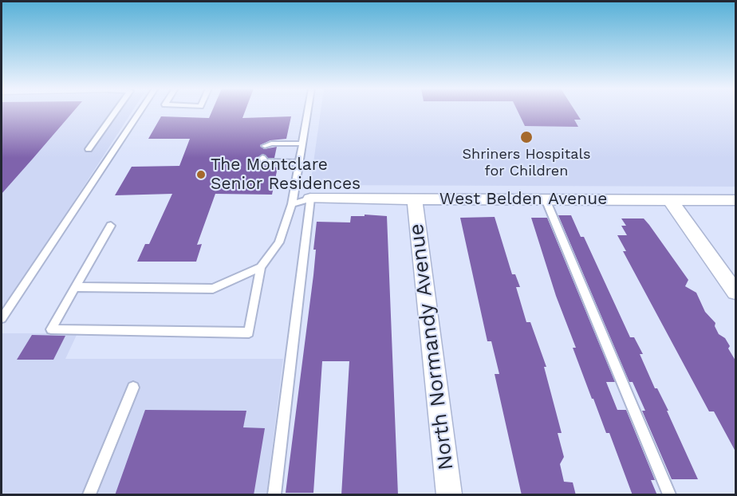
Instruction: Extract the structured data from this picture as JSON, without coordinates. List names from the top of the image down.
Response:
{
  "streets": {
    "street": ["West Belden Avenue", "North Normandy Avenue"]
  },
  "crossings": [
    ["West Belden Avenue", "North Normandy Avenue"]
  ],
  "places": ["Shriners Hospitals for Children", "The Montclare Senior Residences"]
}
